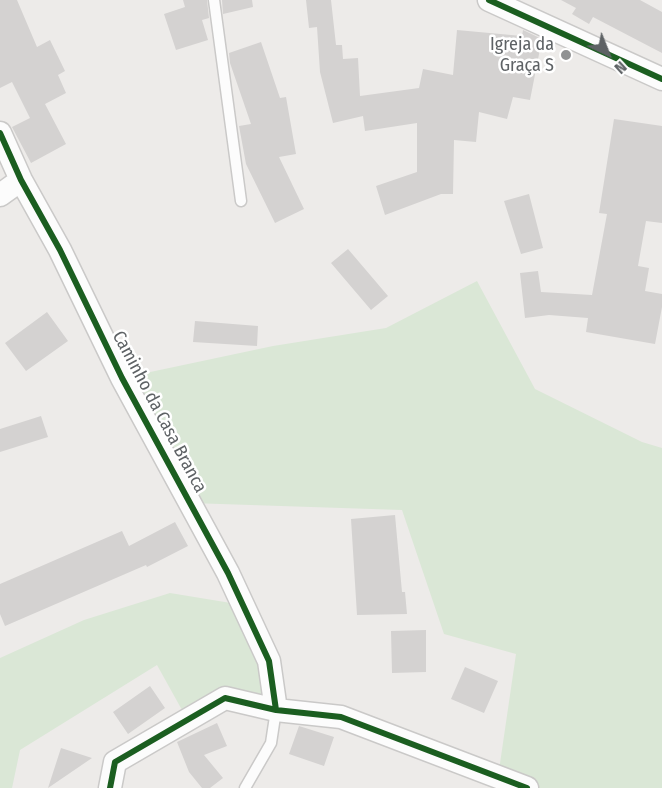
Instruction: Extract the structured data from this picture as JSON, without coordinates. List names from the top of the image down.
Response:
{
  "streets": {
    "street": ["Caminho da Casa Branca"]
  },
  "places": ["Igreja da Graça S"],
  "north": "bottom right"
}
